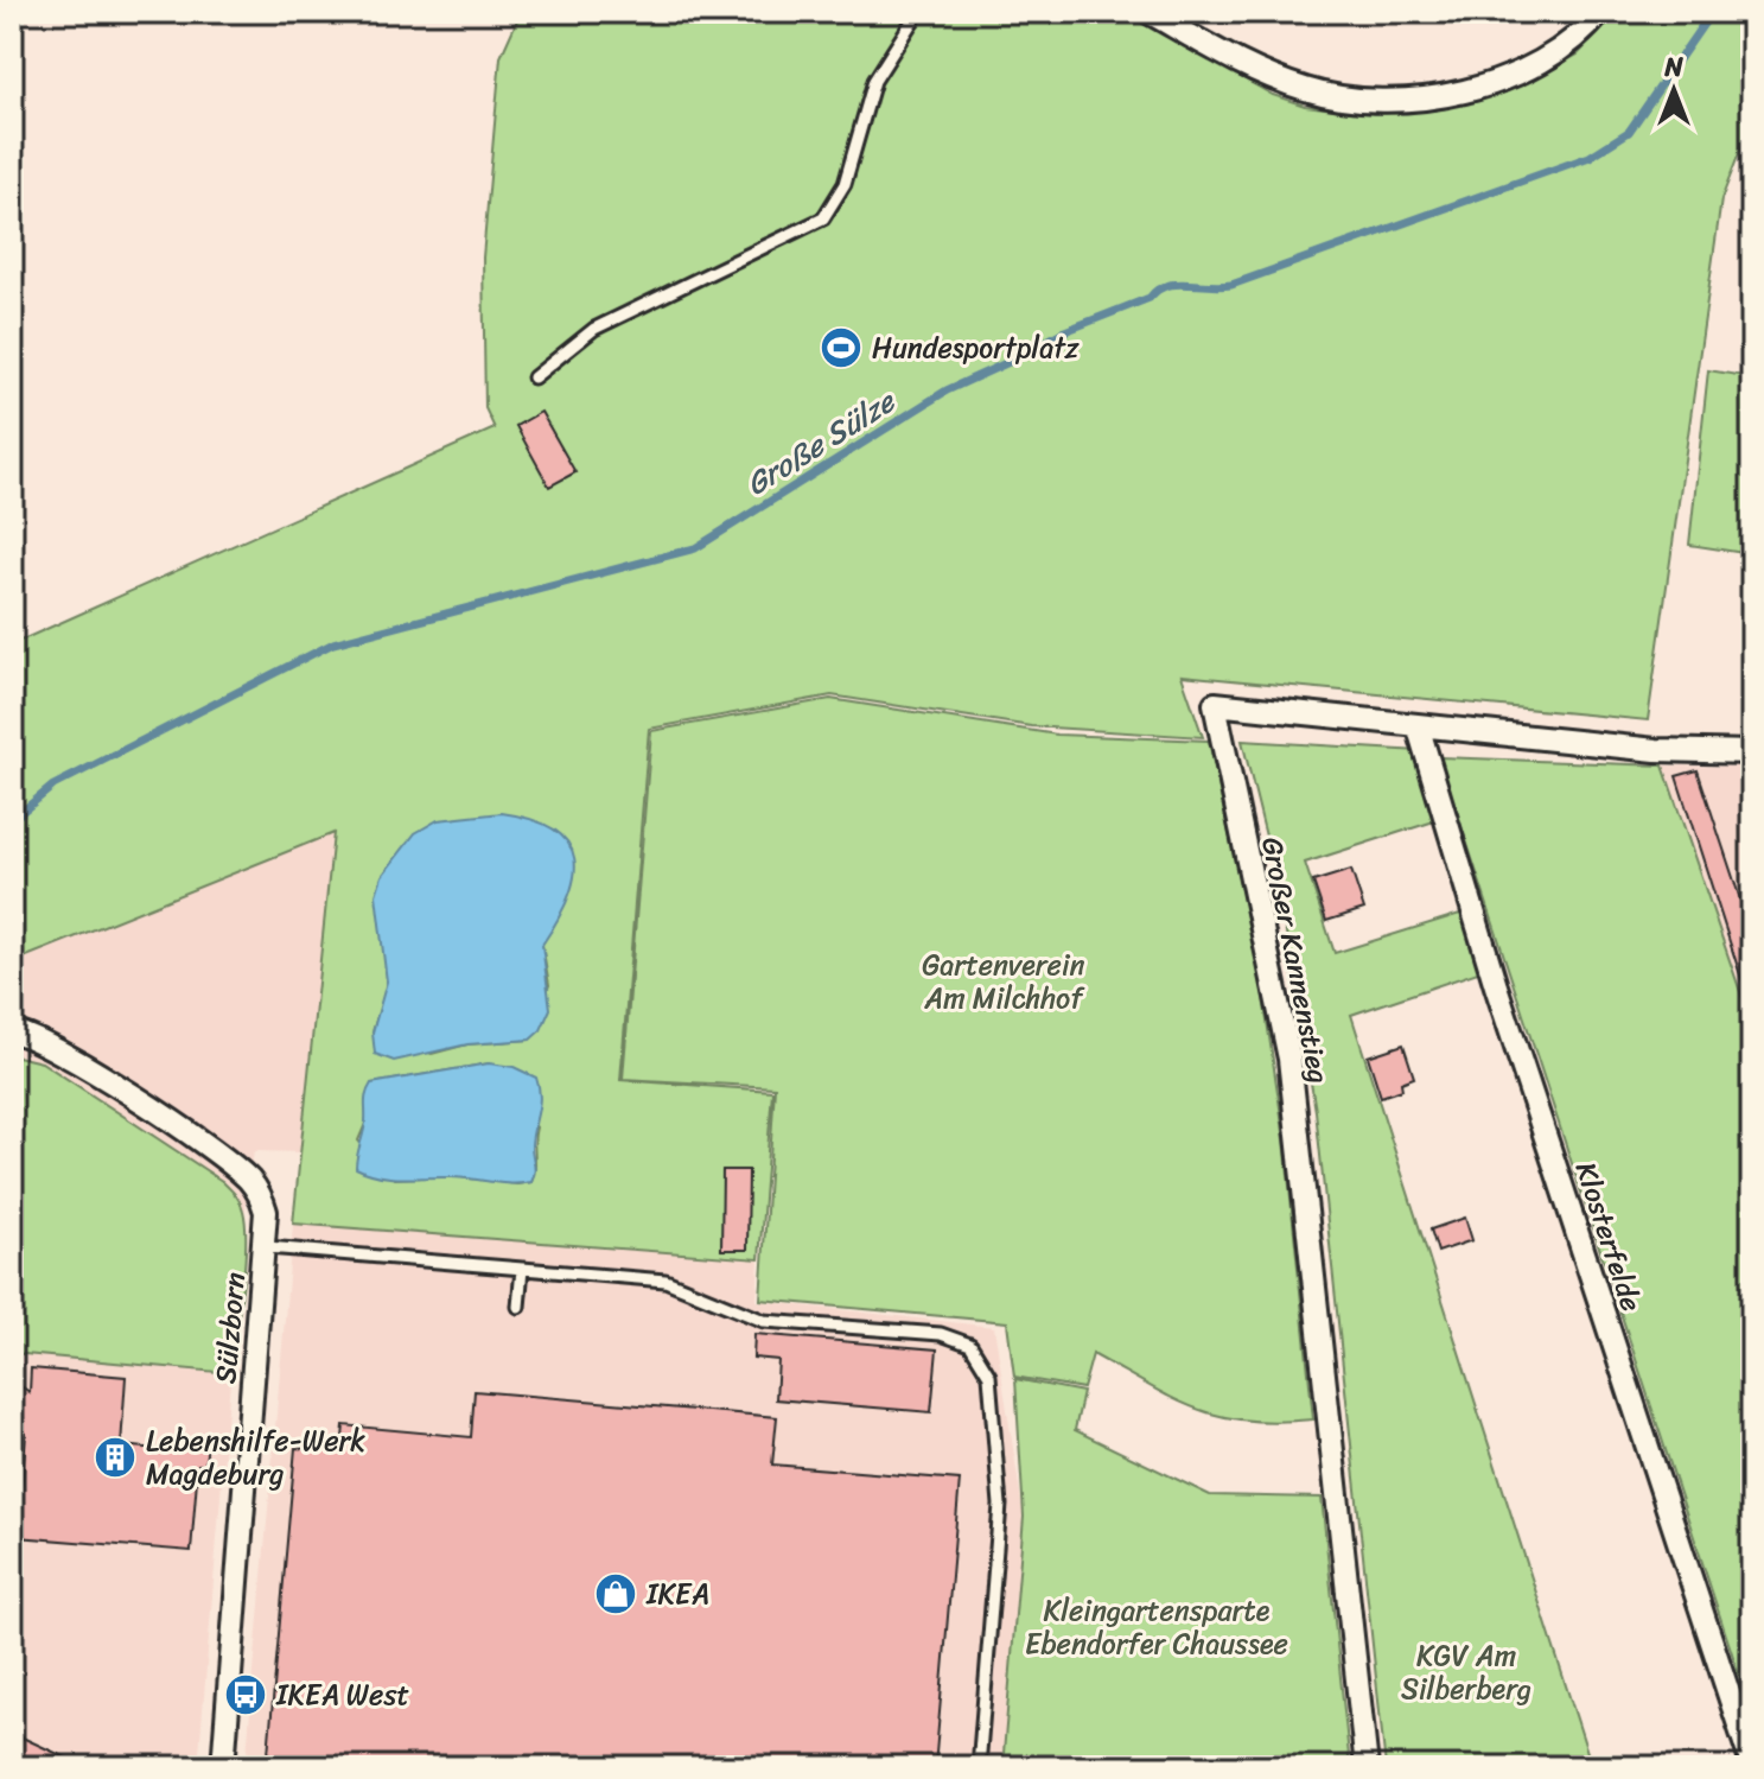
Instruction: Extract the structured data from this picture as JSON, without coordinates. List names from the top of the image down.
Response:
{
  "streets": {
    "street": ["Großer Kannenstieg", "Klosterfelde", "Sülzborn"]
  },
  "crossings": [
    ["Großer Kannenstieg", "Klosterfelde"]
  ],
  "water": ["Große Sülze"],
  "parks": ["Gartenverein Am Milchhof", "Kleingartensparte Ebendorfer Chaussee", "KGV Am Silberberg"],
  "places": {
    "sports": ["Hundesportplatz"],
    "building": ["Lebenshilfe-Werk Magdeburg"],
    "shop": ["IKEA"],
    "bus stop": ["IKEA West"]
  },
  "north": "top"
}
